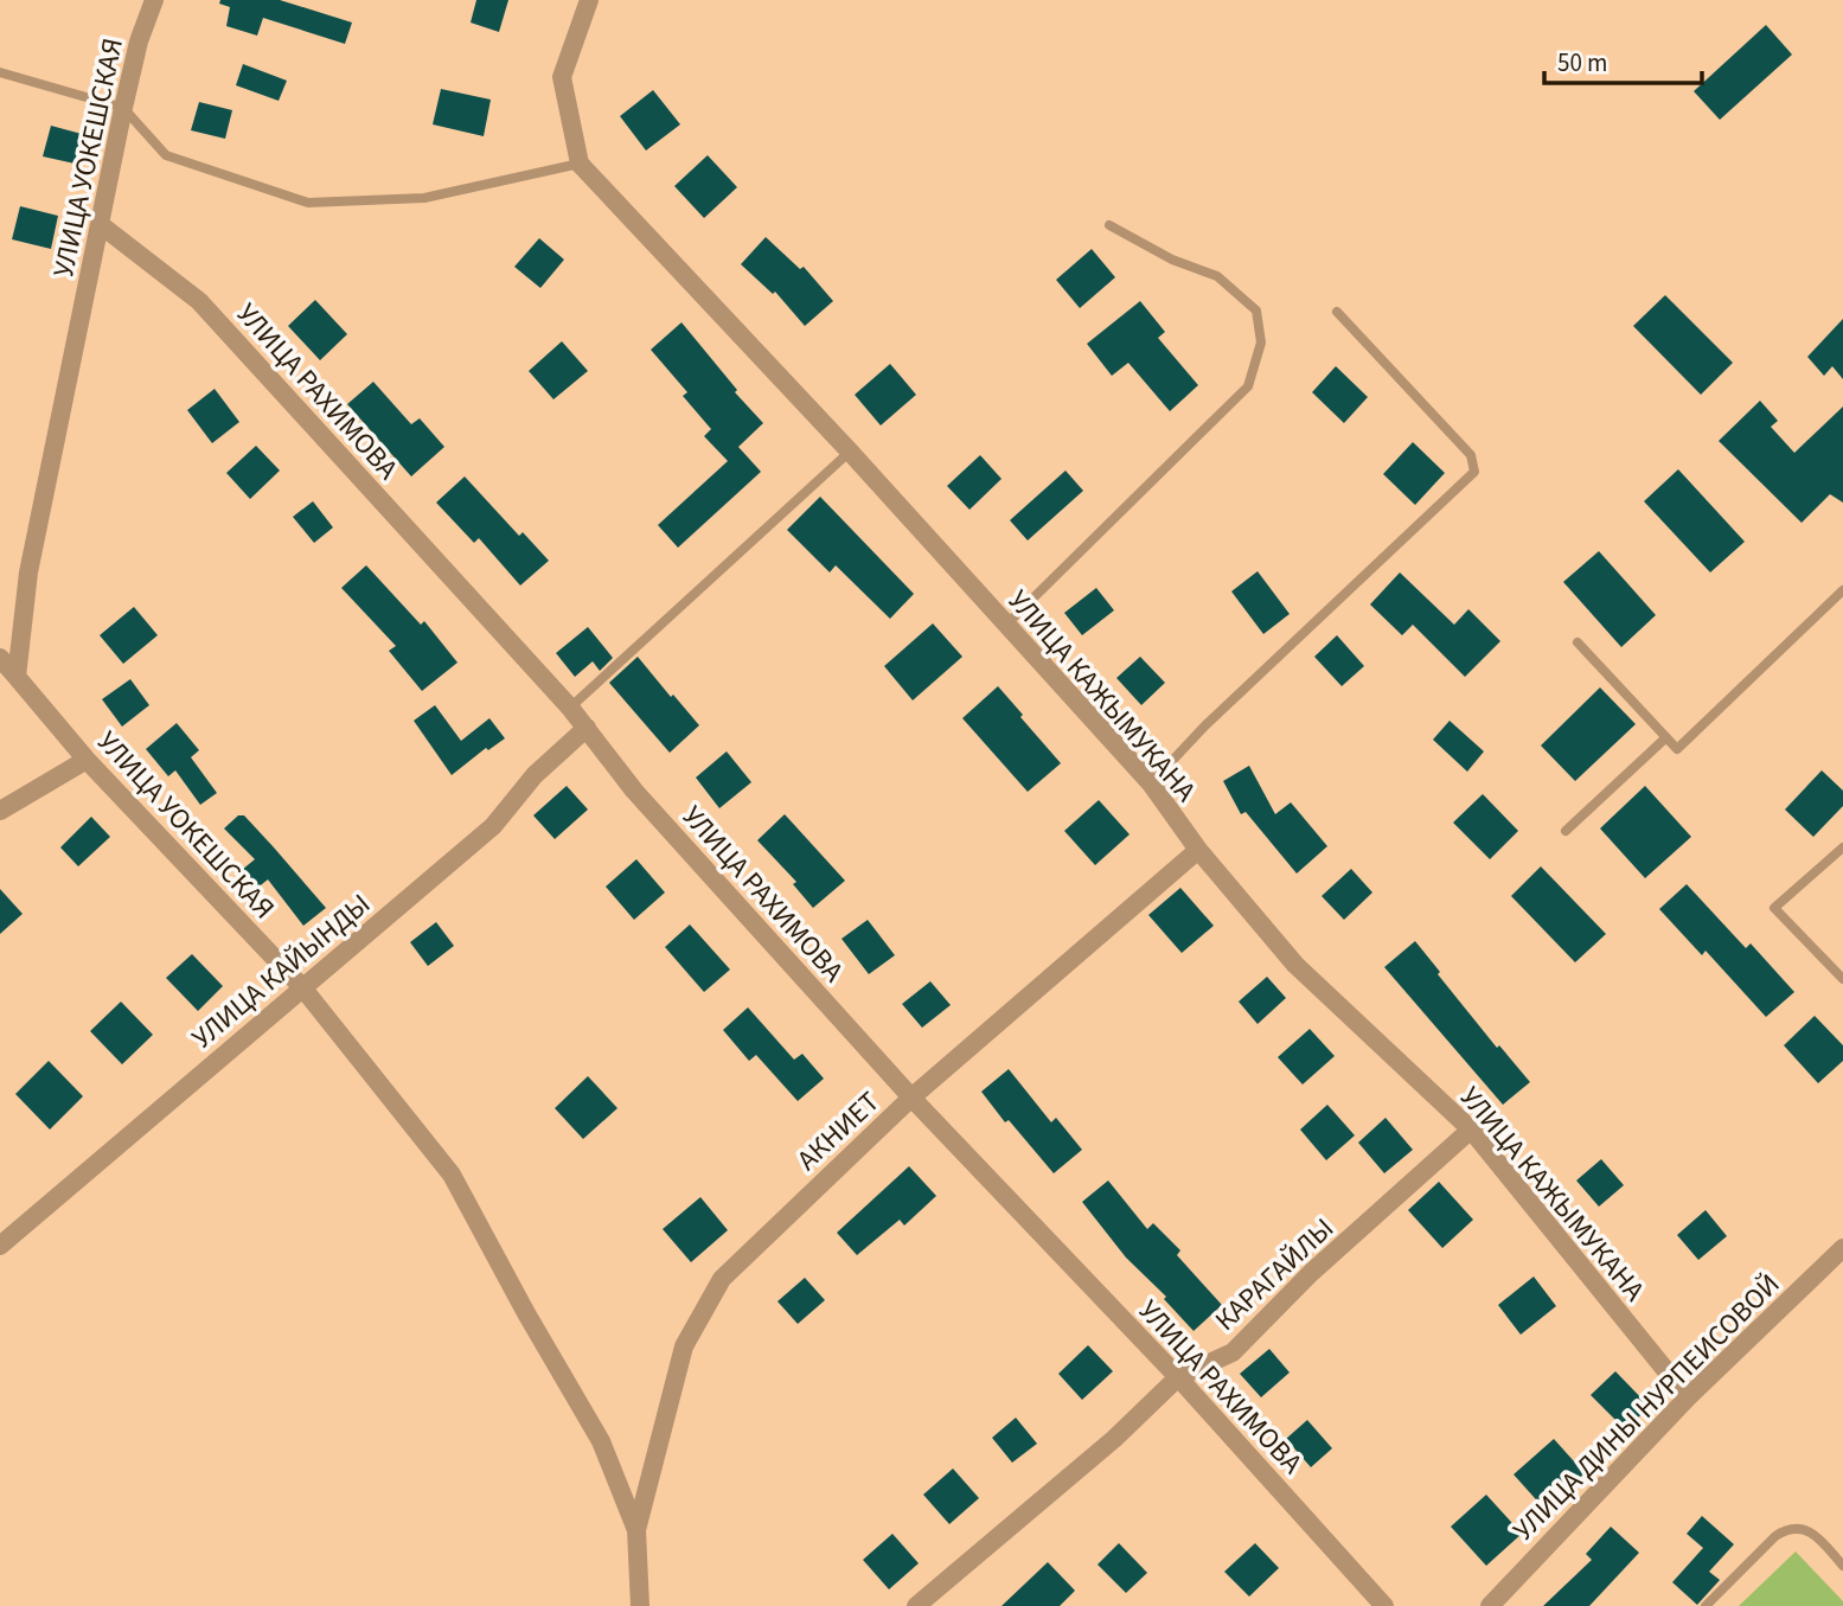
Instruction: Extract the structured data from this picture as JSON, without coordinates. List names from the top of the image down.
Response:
{
  "streets": {
    "street": [
      "УЛИЦА УОКЕШСКАЯ",
      "УЛИЦА РАХИМОВА",
      "УЛИЦА КАЖЫМУКАНА",
      "УЛИЦА КАЙЫНДЫ",
      "АКНИЕТ",
      "КАРАГАЙЛЫ",
      "УЛИЦА ДИНЫ НУРПЕИСОВОЙ"
    ]
  },
  "crossings": [
    ["УЛИЦА УОКЕШСКАЯ", "УЛИЦА РАХИМОВА"],
    ["УЛИЦА УОКЕШСКАЯ", "УЛИЦА КАЙЫНДЫ"],
    ["УЛИЦА УОКЕШСКАЯ", "АКНИЕТ"],
    ["УЛИЦА РАХИМОВА", "УЛИЦА КАЙЫНДЫ"],
    ["УЛИЦА РАХИМОВА", "АКНИЕТ"],
    ["УЛИЦА РАХИМОВА", "КАРАГАЙЛЫ"],
    ["УЛИЦА КАЖЫМУКАНА", "АКНИЕТ"],
    ["УЛИЦА КАЖЫМУКАНА", "КАРАГАЙЛЫ"],
    ["УЛИЦА КАЖЫМУКАНА", "УЛИЦА ДИНЫ НУРПЕИСОВОЙ"]
  ],
  "scale_bar": "50 m"
}
